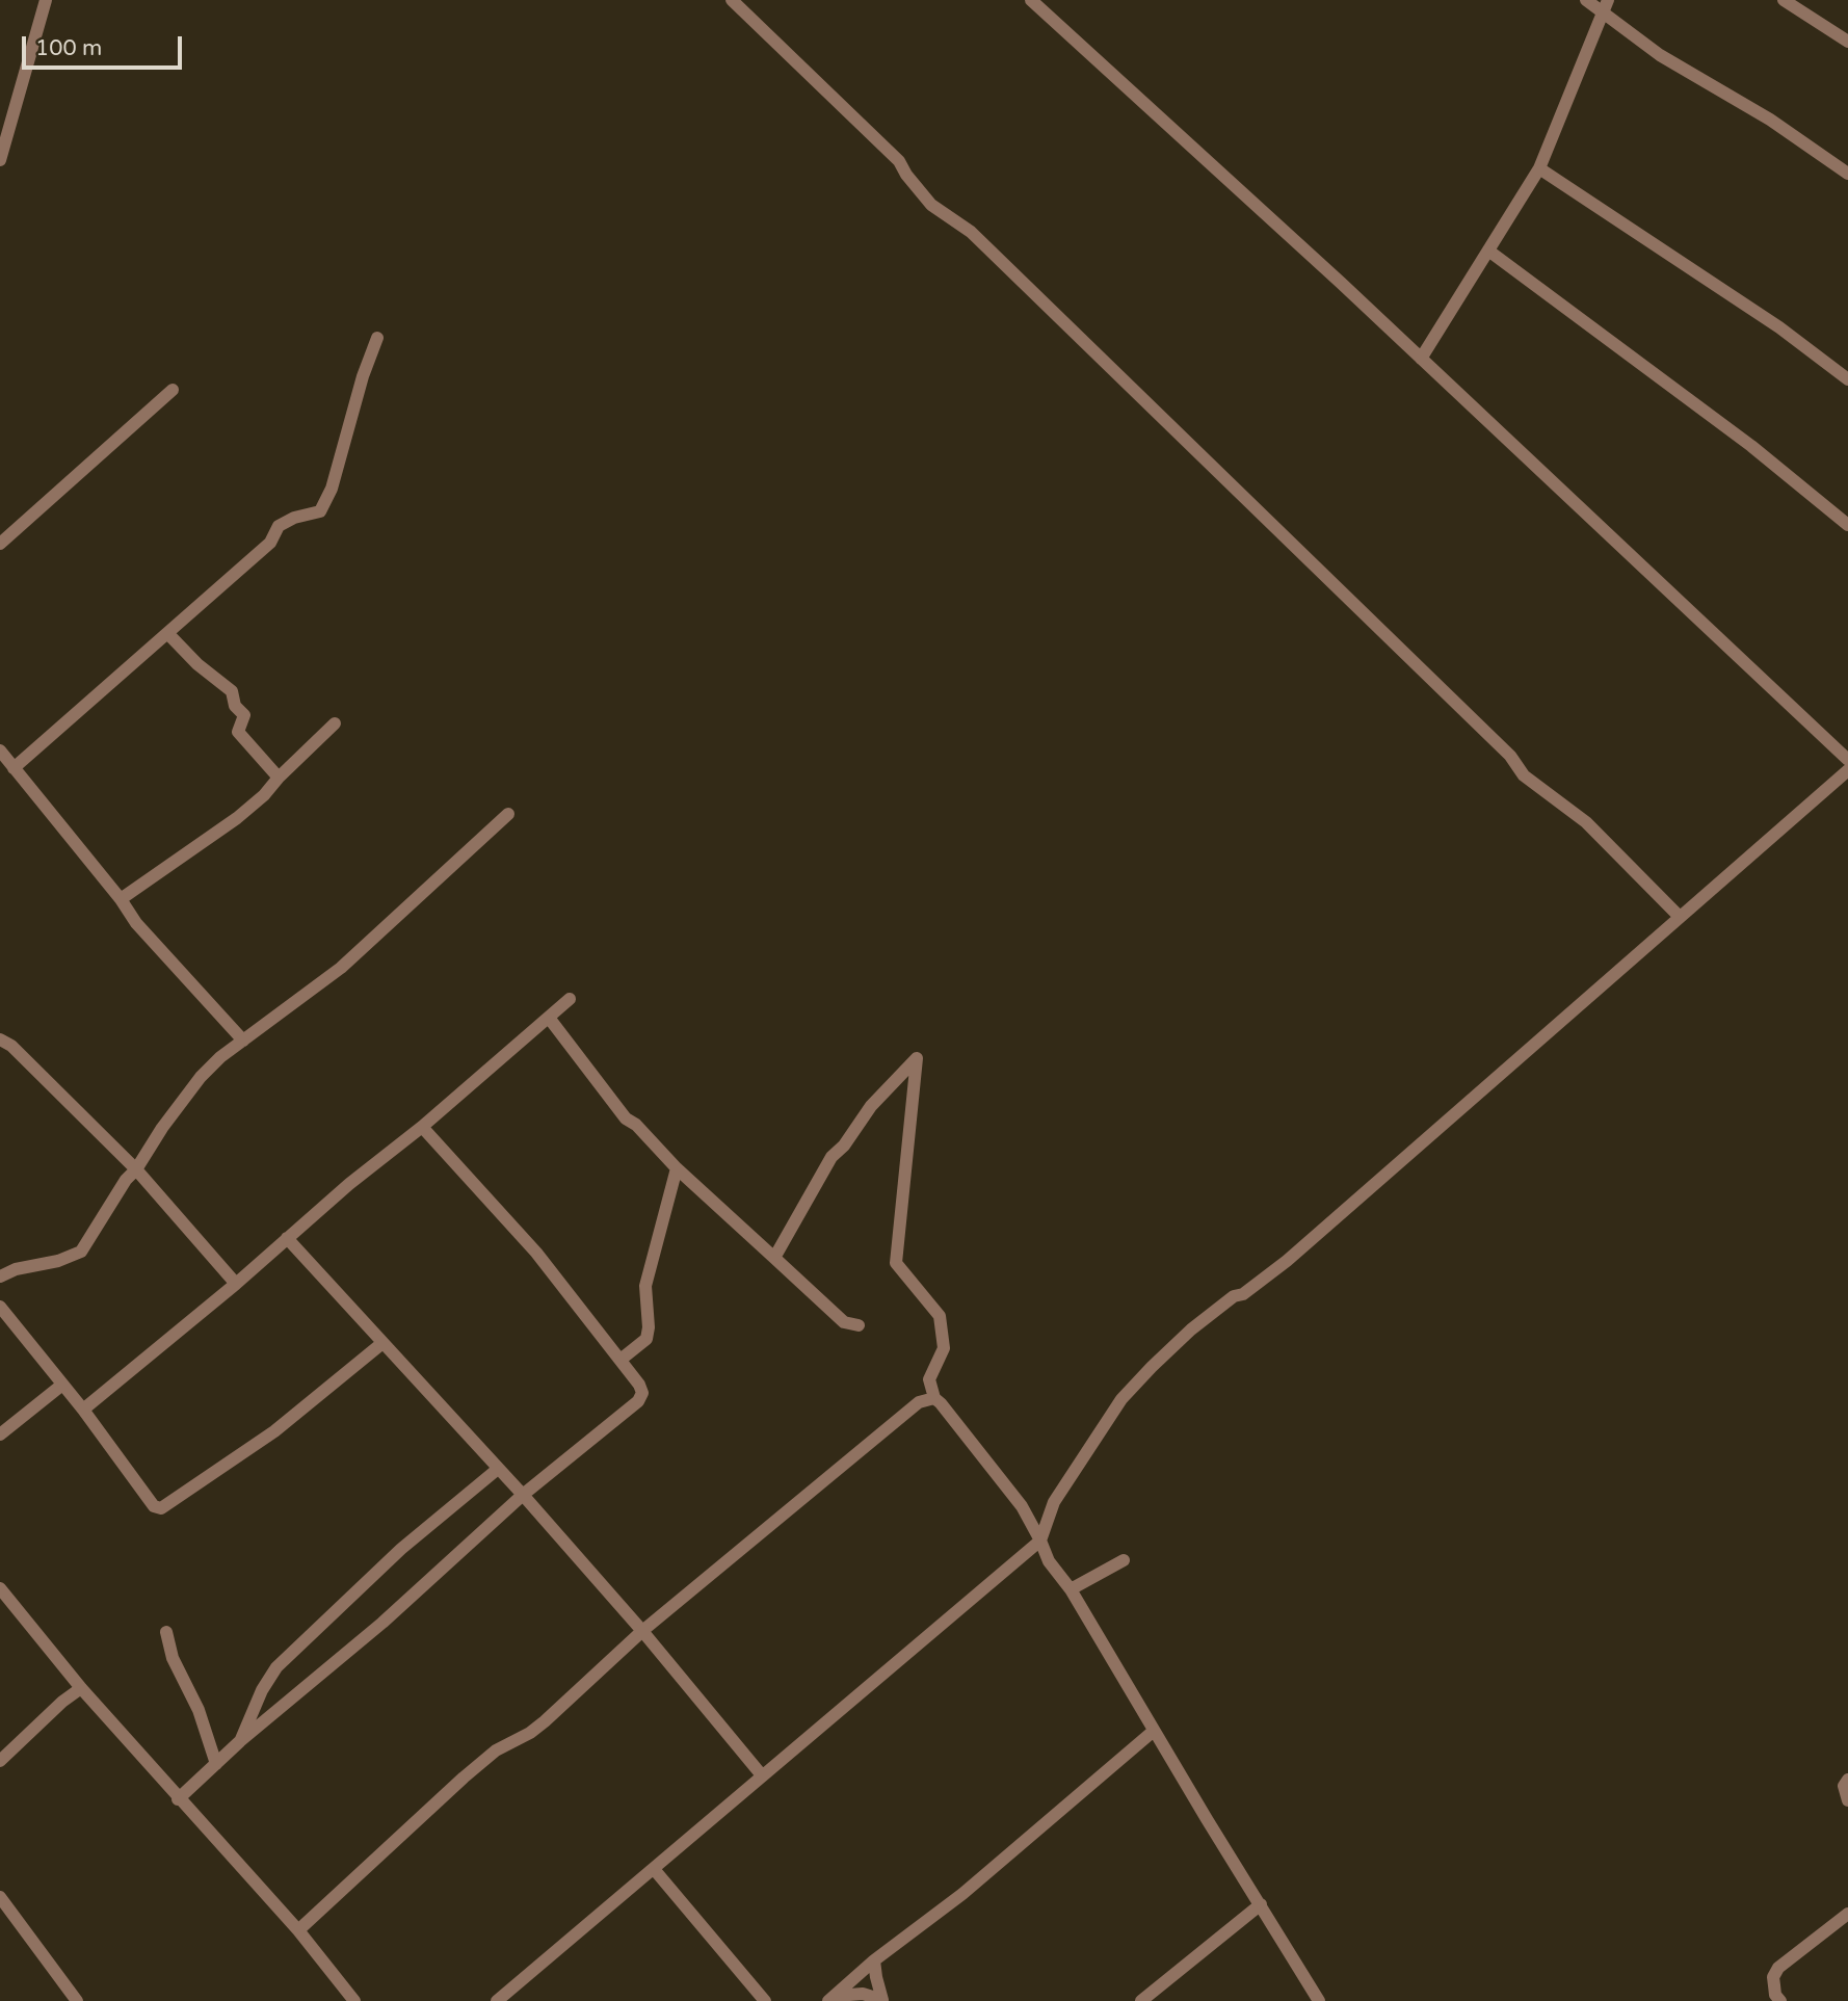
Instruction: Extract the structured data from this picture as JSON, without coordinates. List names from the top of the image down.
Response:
{
  "scale_bar": "100 m"
}
